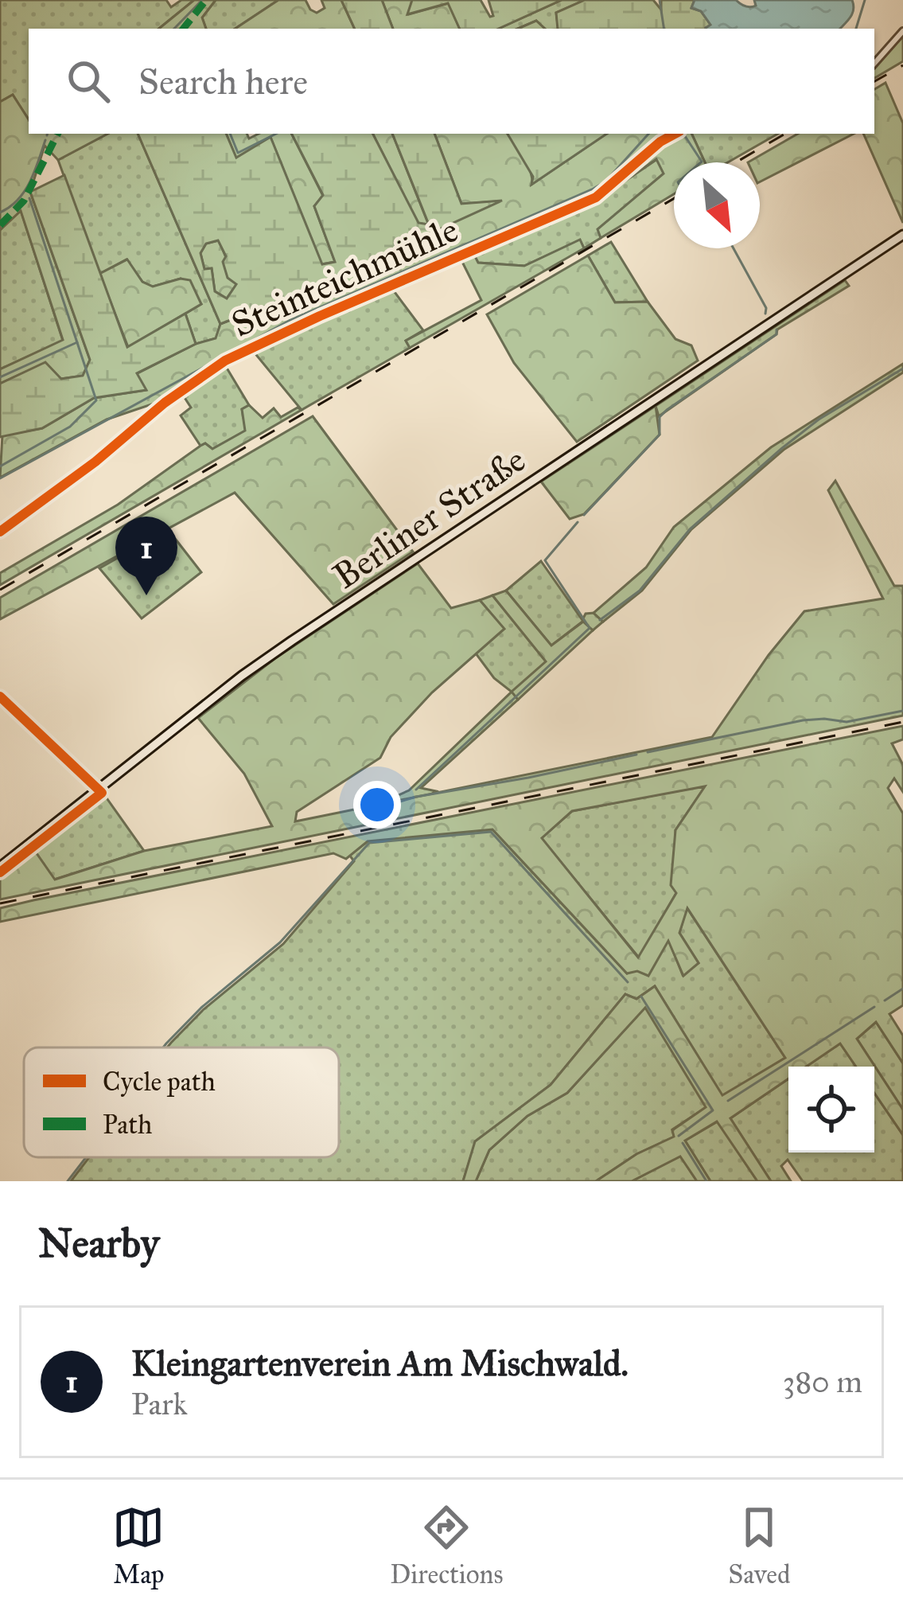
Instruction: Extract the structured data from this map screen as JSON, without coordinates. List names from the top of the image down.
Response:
{
  "streets": {
    "main road": ["Berliner Straße"],
    "street": ["Steinteichmühle"]
  },
  "legend": ["Cycle path", "Path"],
  "north": "bottom right",
  "page": {
    "search": "Search here",
    "pins": "1",
    "heading": "Nearby",
    "list": [
      {
        "mark": "1",
        "name": "Kleingartenverein Am Mischwald.",
        "note": "Park",
        "value": "380 m"
      }
    ],
    "nav": ["Map", "Directions", "Saved"]
  }
}
